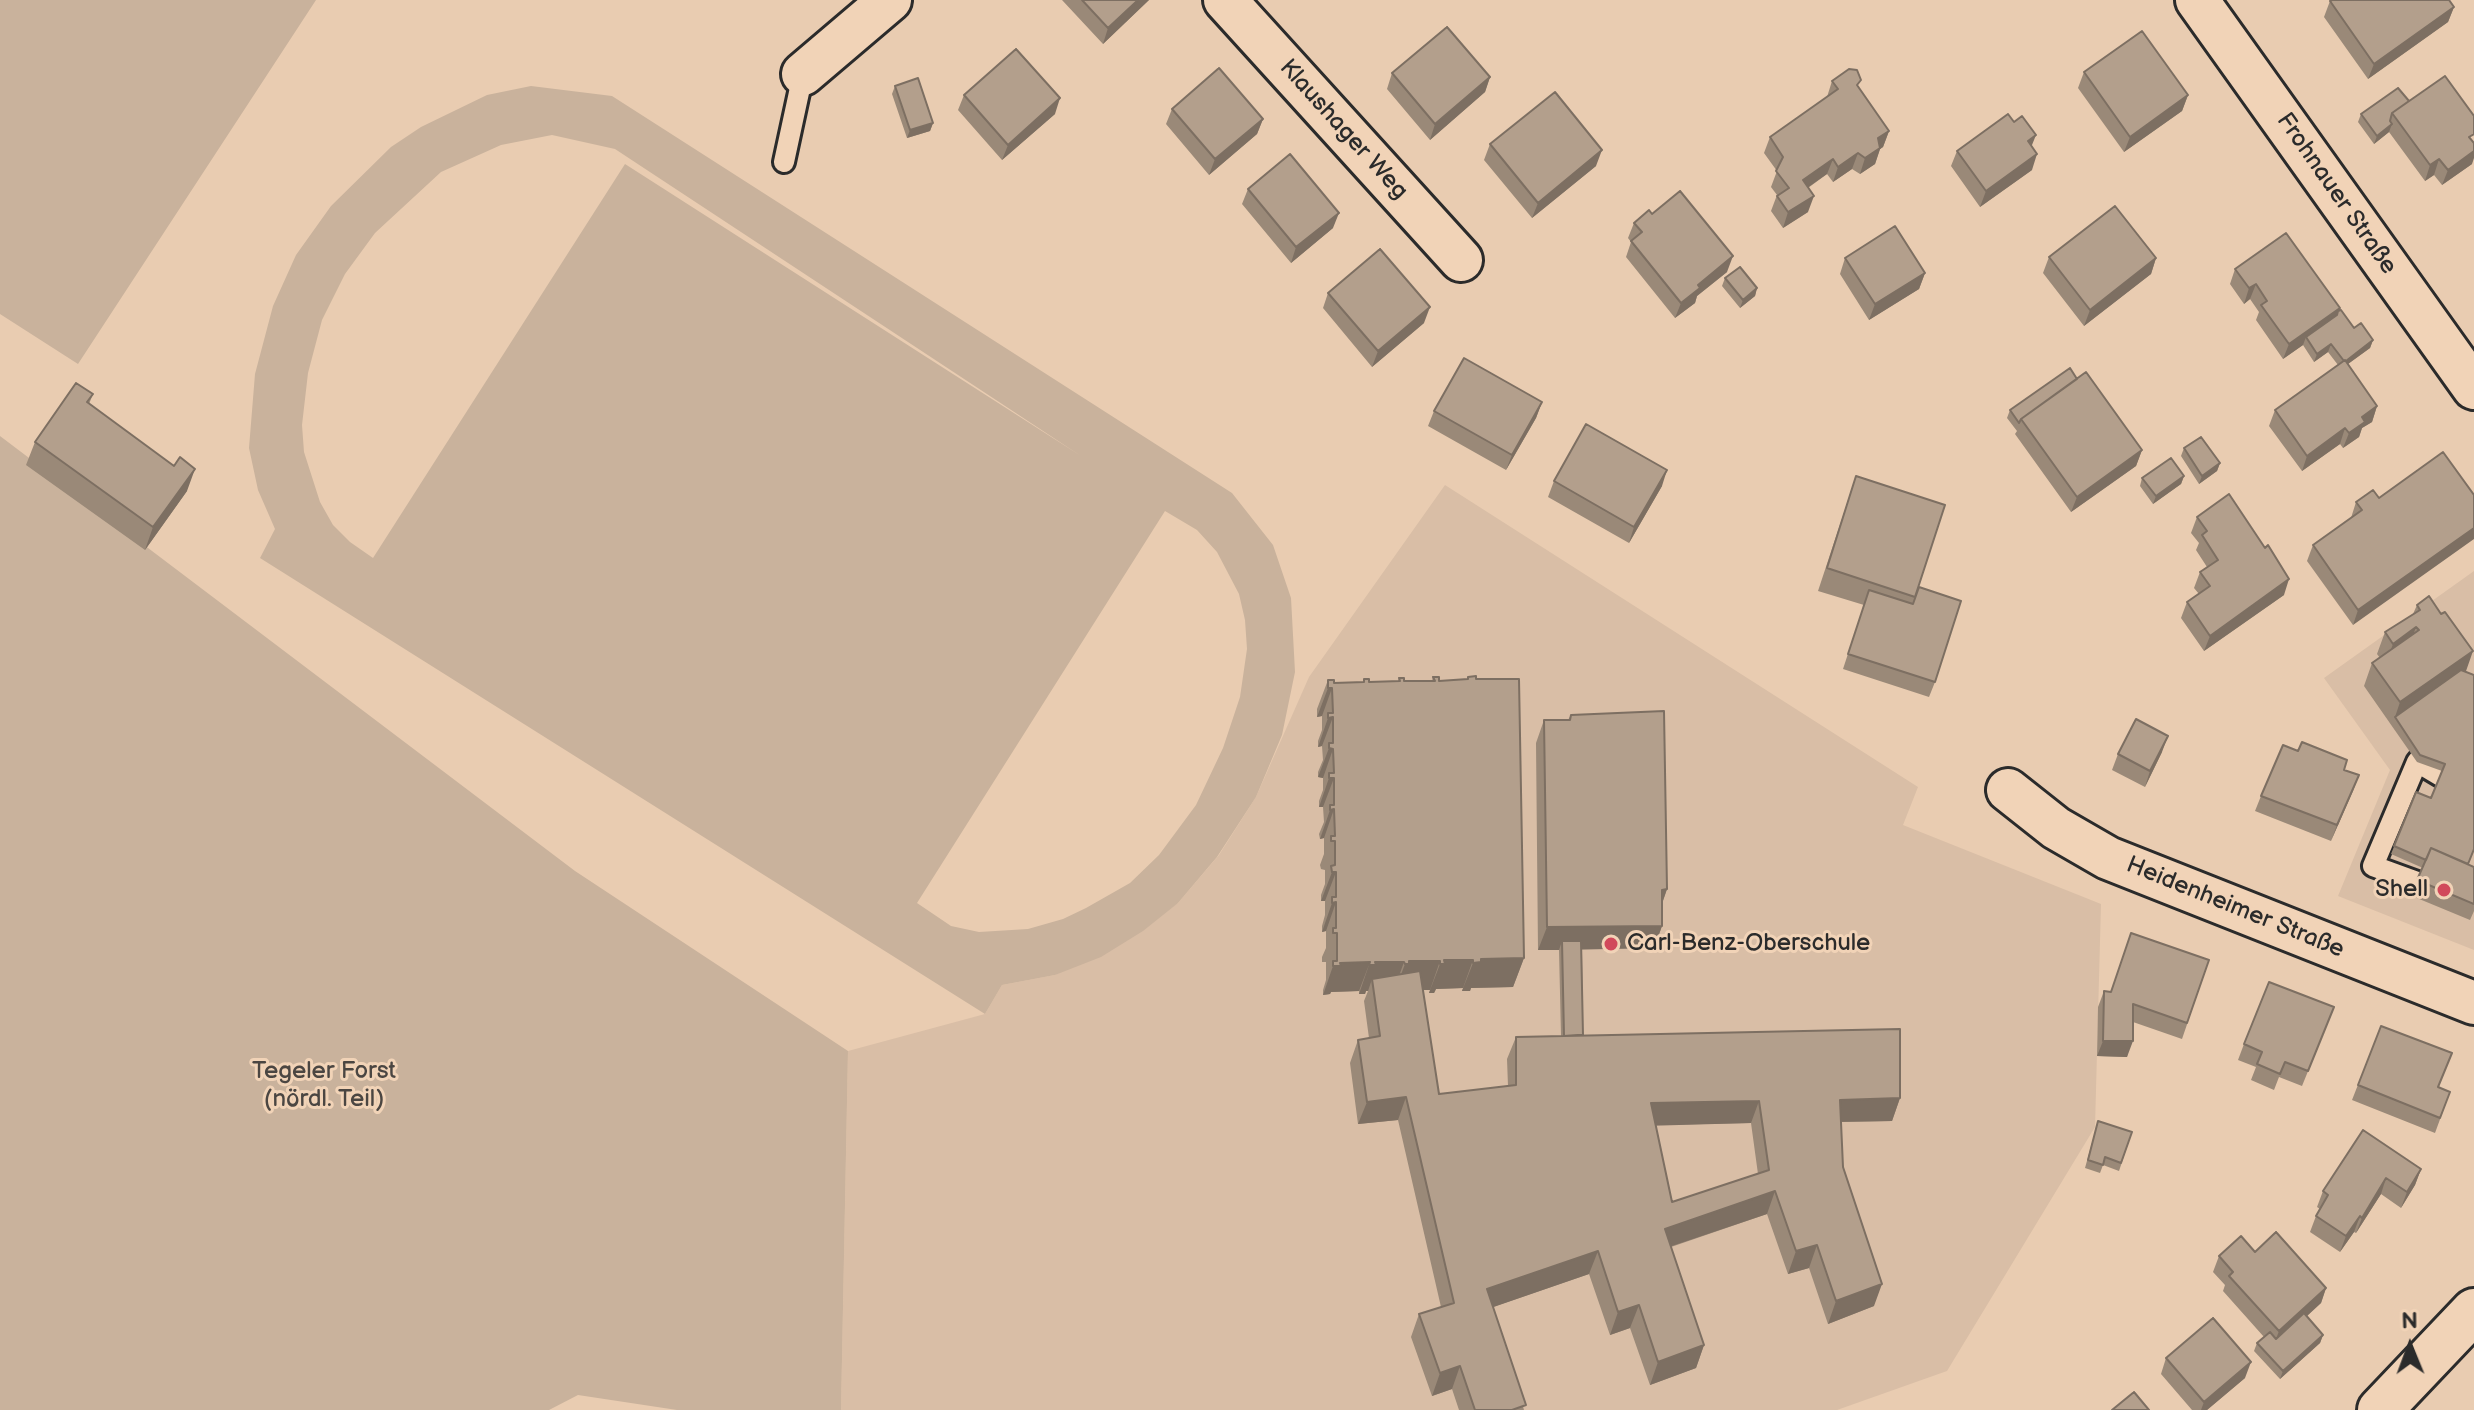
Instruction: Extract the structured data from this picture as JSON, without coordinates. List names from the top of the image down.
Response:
{
  "streets": {
    "street": ["Klaushager Weg", "Frohnauer Straße", "Heidenheimer Straße"]
  },
  "parks": ["Tegeler Forst (nördl. Teil)"],
  "places": ["Shell", "Carl-Benz-Oberschule"],
  "north": "top"
}
